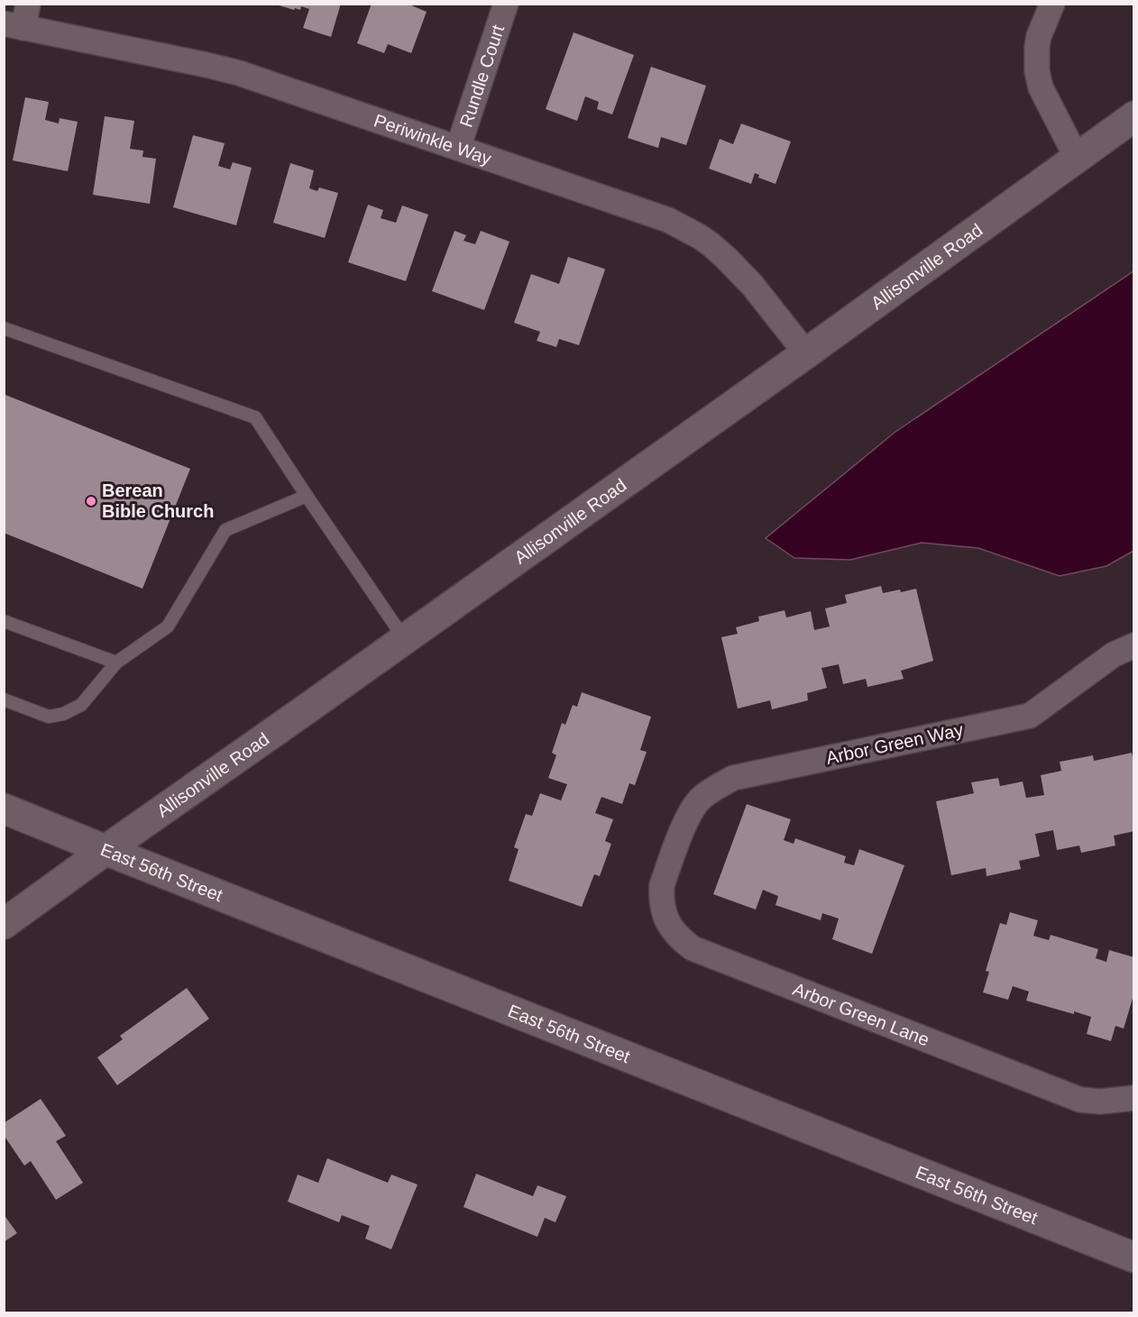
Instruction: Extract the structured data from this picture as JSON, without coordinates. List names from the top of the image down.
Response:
{
  "streets": {
    "main road": ["Allisonville Road", "East 56th Street"],
    "street": [
      "Rundle Court",
      "Periwinkle Way",
      "Arbor Green Way",
      "Arbor Green Lane"
    ]
  },
  "crossings": [
    ["Rundle Court", "Periwinkle Way"],
    ["Periwinkle Way", "Allisonville Road"],
    ["Allisonville Road", "East 56th Street"],
    ["Arbor Green Way", "Arbor Green Lane"]
  ],
  "places": ["Berean Bible Church"]
}
